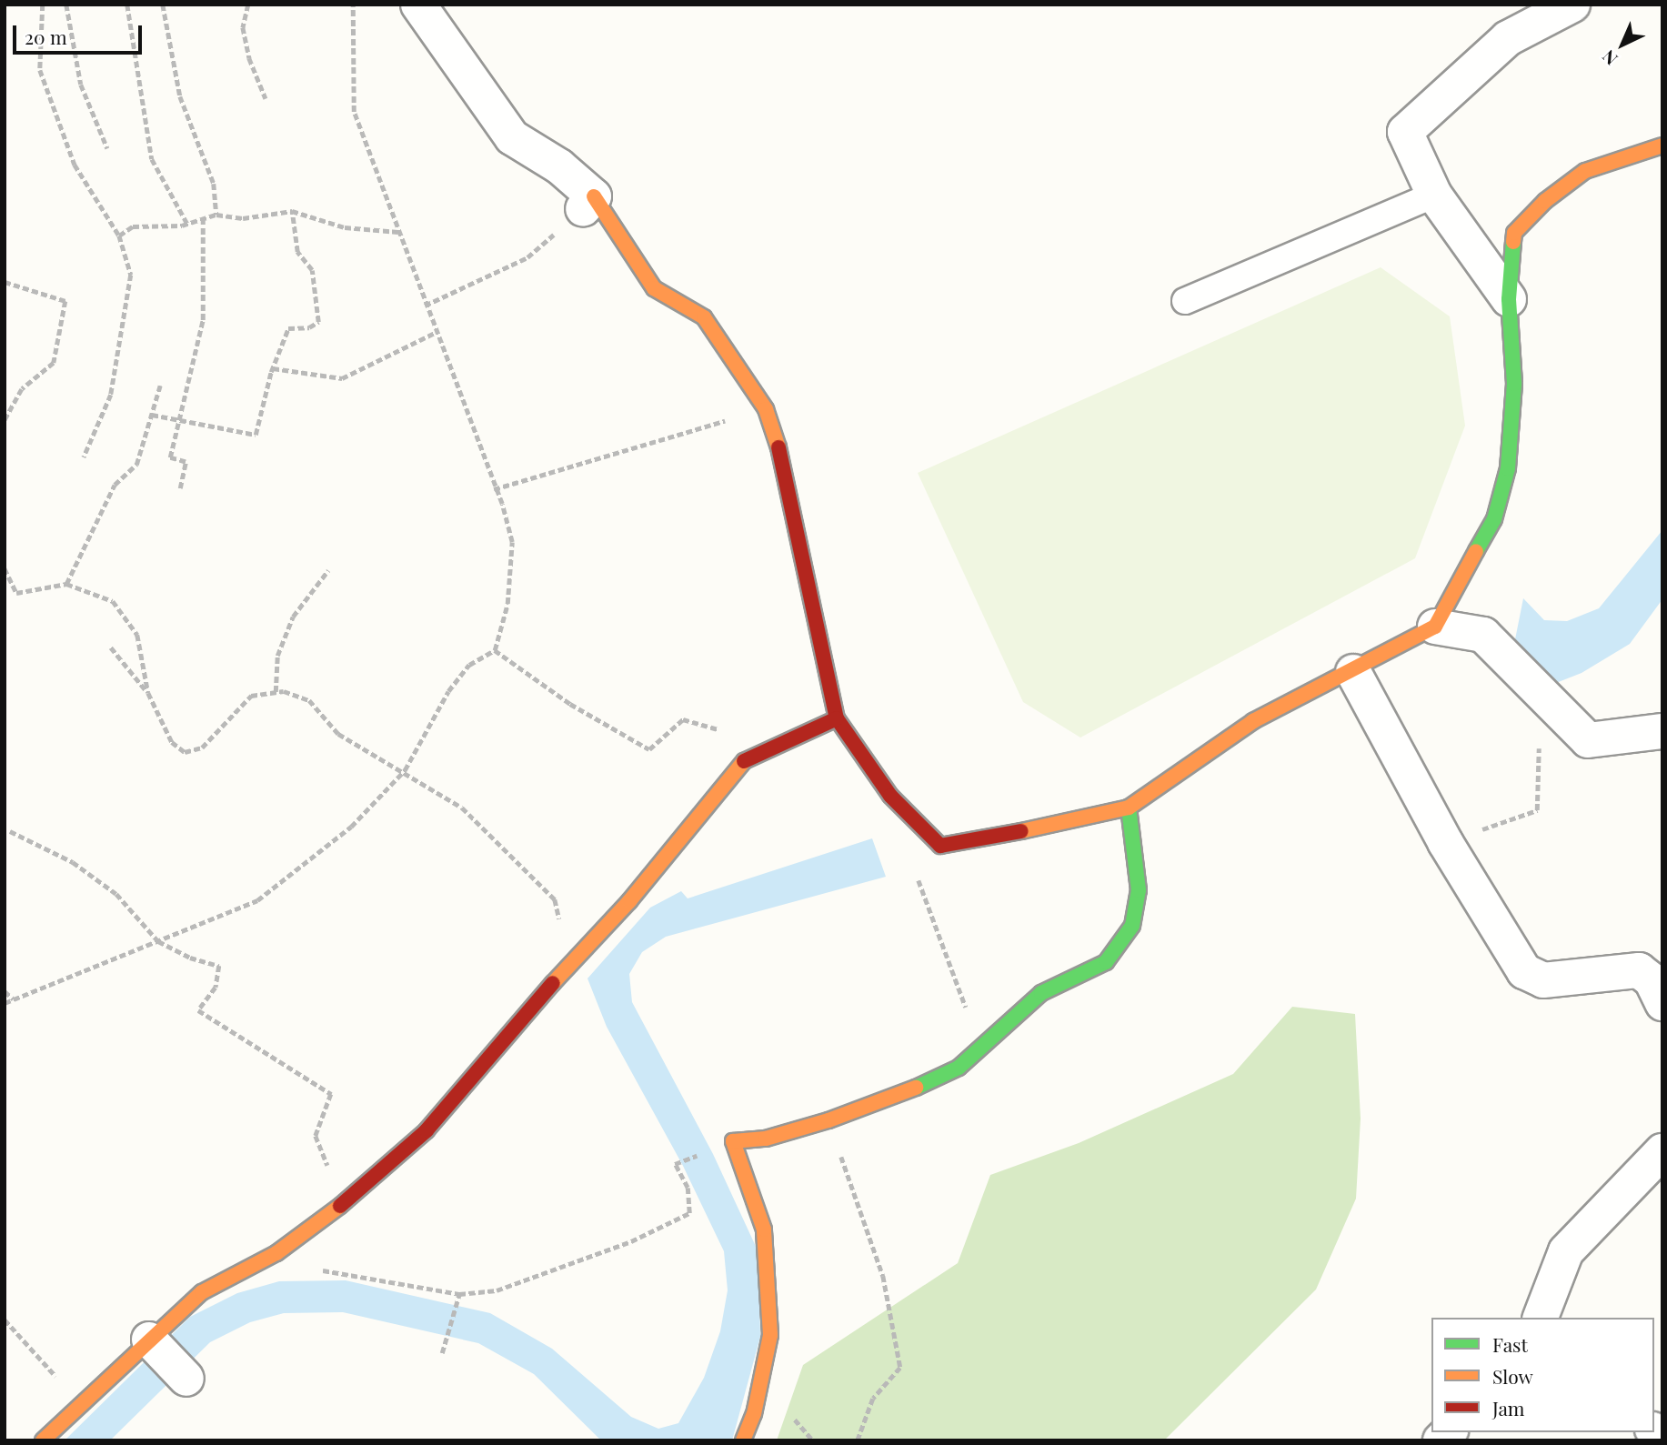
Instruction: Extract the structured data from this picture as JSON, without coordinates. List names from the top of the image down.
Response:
{
  "legend": ["Fast", "Slow", "Jam"],
  "scale_bar": "20 m",
  "north": "bottom left"
}
